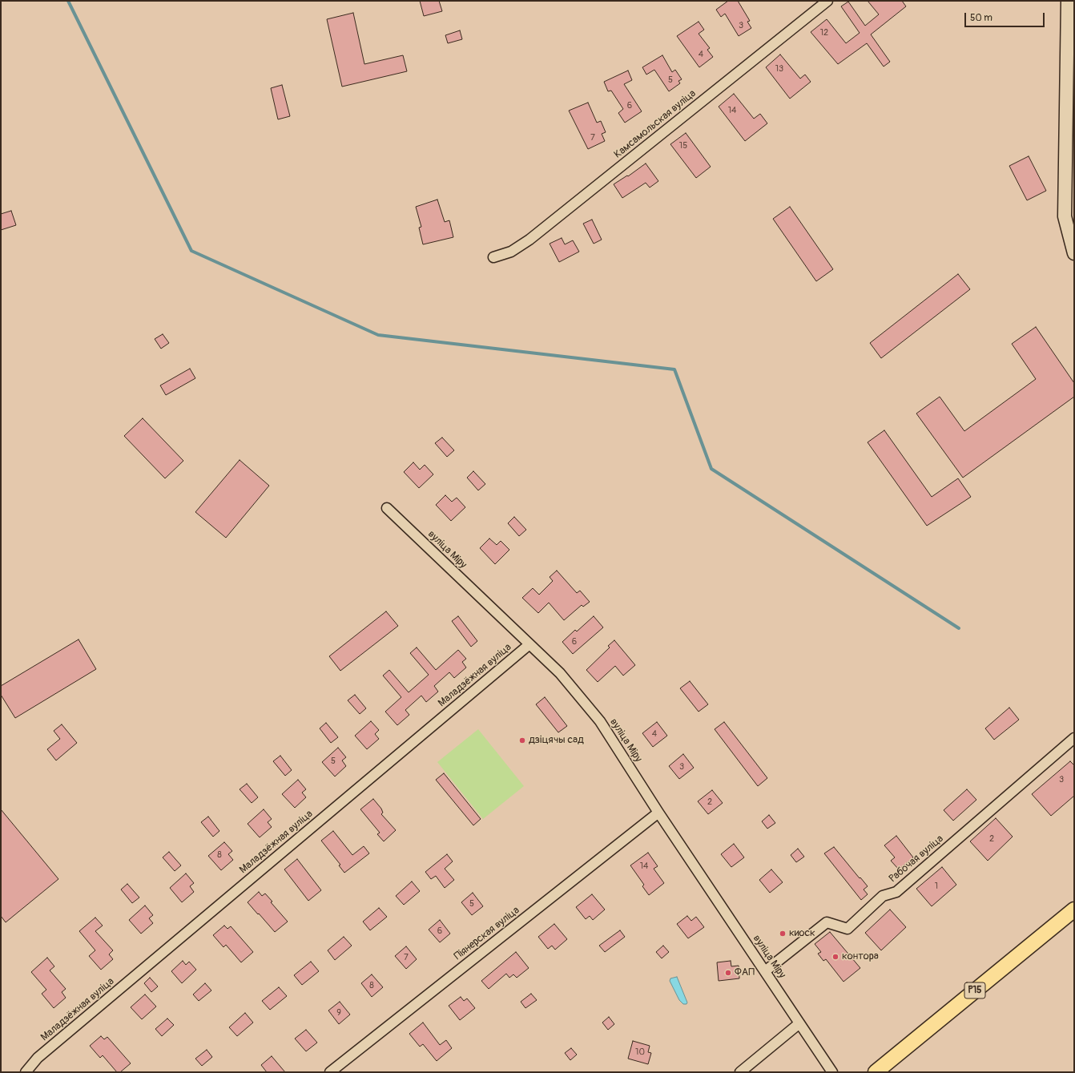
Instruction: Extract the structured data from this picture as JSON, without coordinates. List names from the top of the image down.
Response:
{
  "streets": {
    "main road": ["Р15"],
    "street": [
      "Камсамольская вуліца",
      "вуліца Міру",
      "Маладзёжная вуліца",
      "Рабочая вуліца",
      "Піянерская вуліца"
    ]
  },
  "crossings": [
    ["вуліца Міру", "Маладзёжная вуліца"],
    ["вуліца Міру", "Рабочая вуліца"],
    ["вуліца Міру", "Піянерская вуліца"]
  ],
  "places": [
    "дзіцячы сад",
    "киоск",
    "контора",
    "ФАП"
  ],
  "house_numbers": [
    "3",
    "12",
    "4",
    "13",
    "5",
    "6",
    "14",
    "7",
    "15",
    "6",
    "4",
    "5",
    "3",
    "3",
    "2",
    "2",
    "8",
    "14",
    "1",
    "5",
    "6",
    "7",
    "8",
    "9",
    "10"
  ],
  "scale_bar": "50 m"
}
